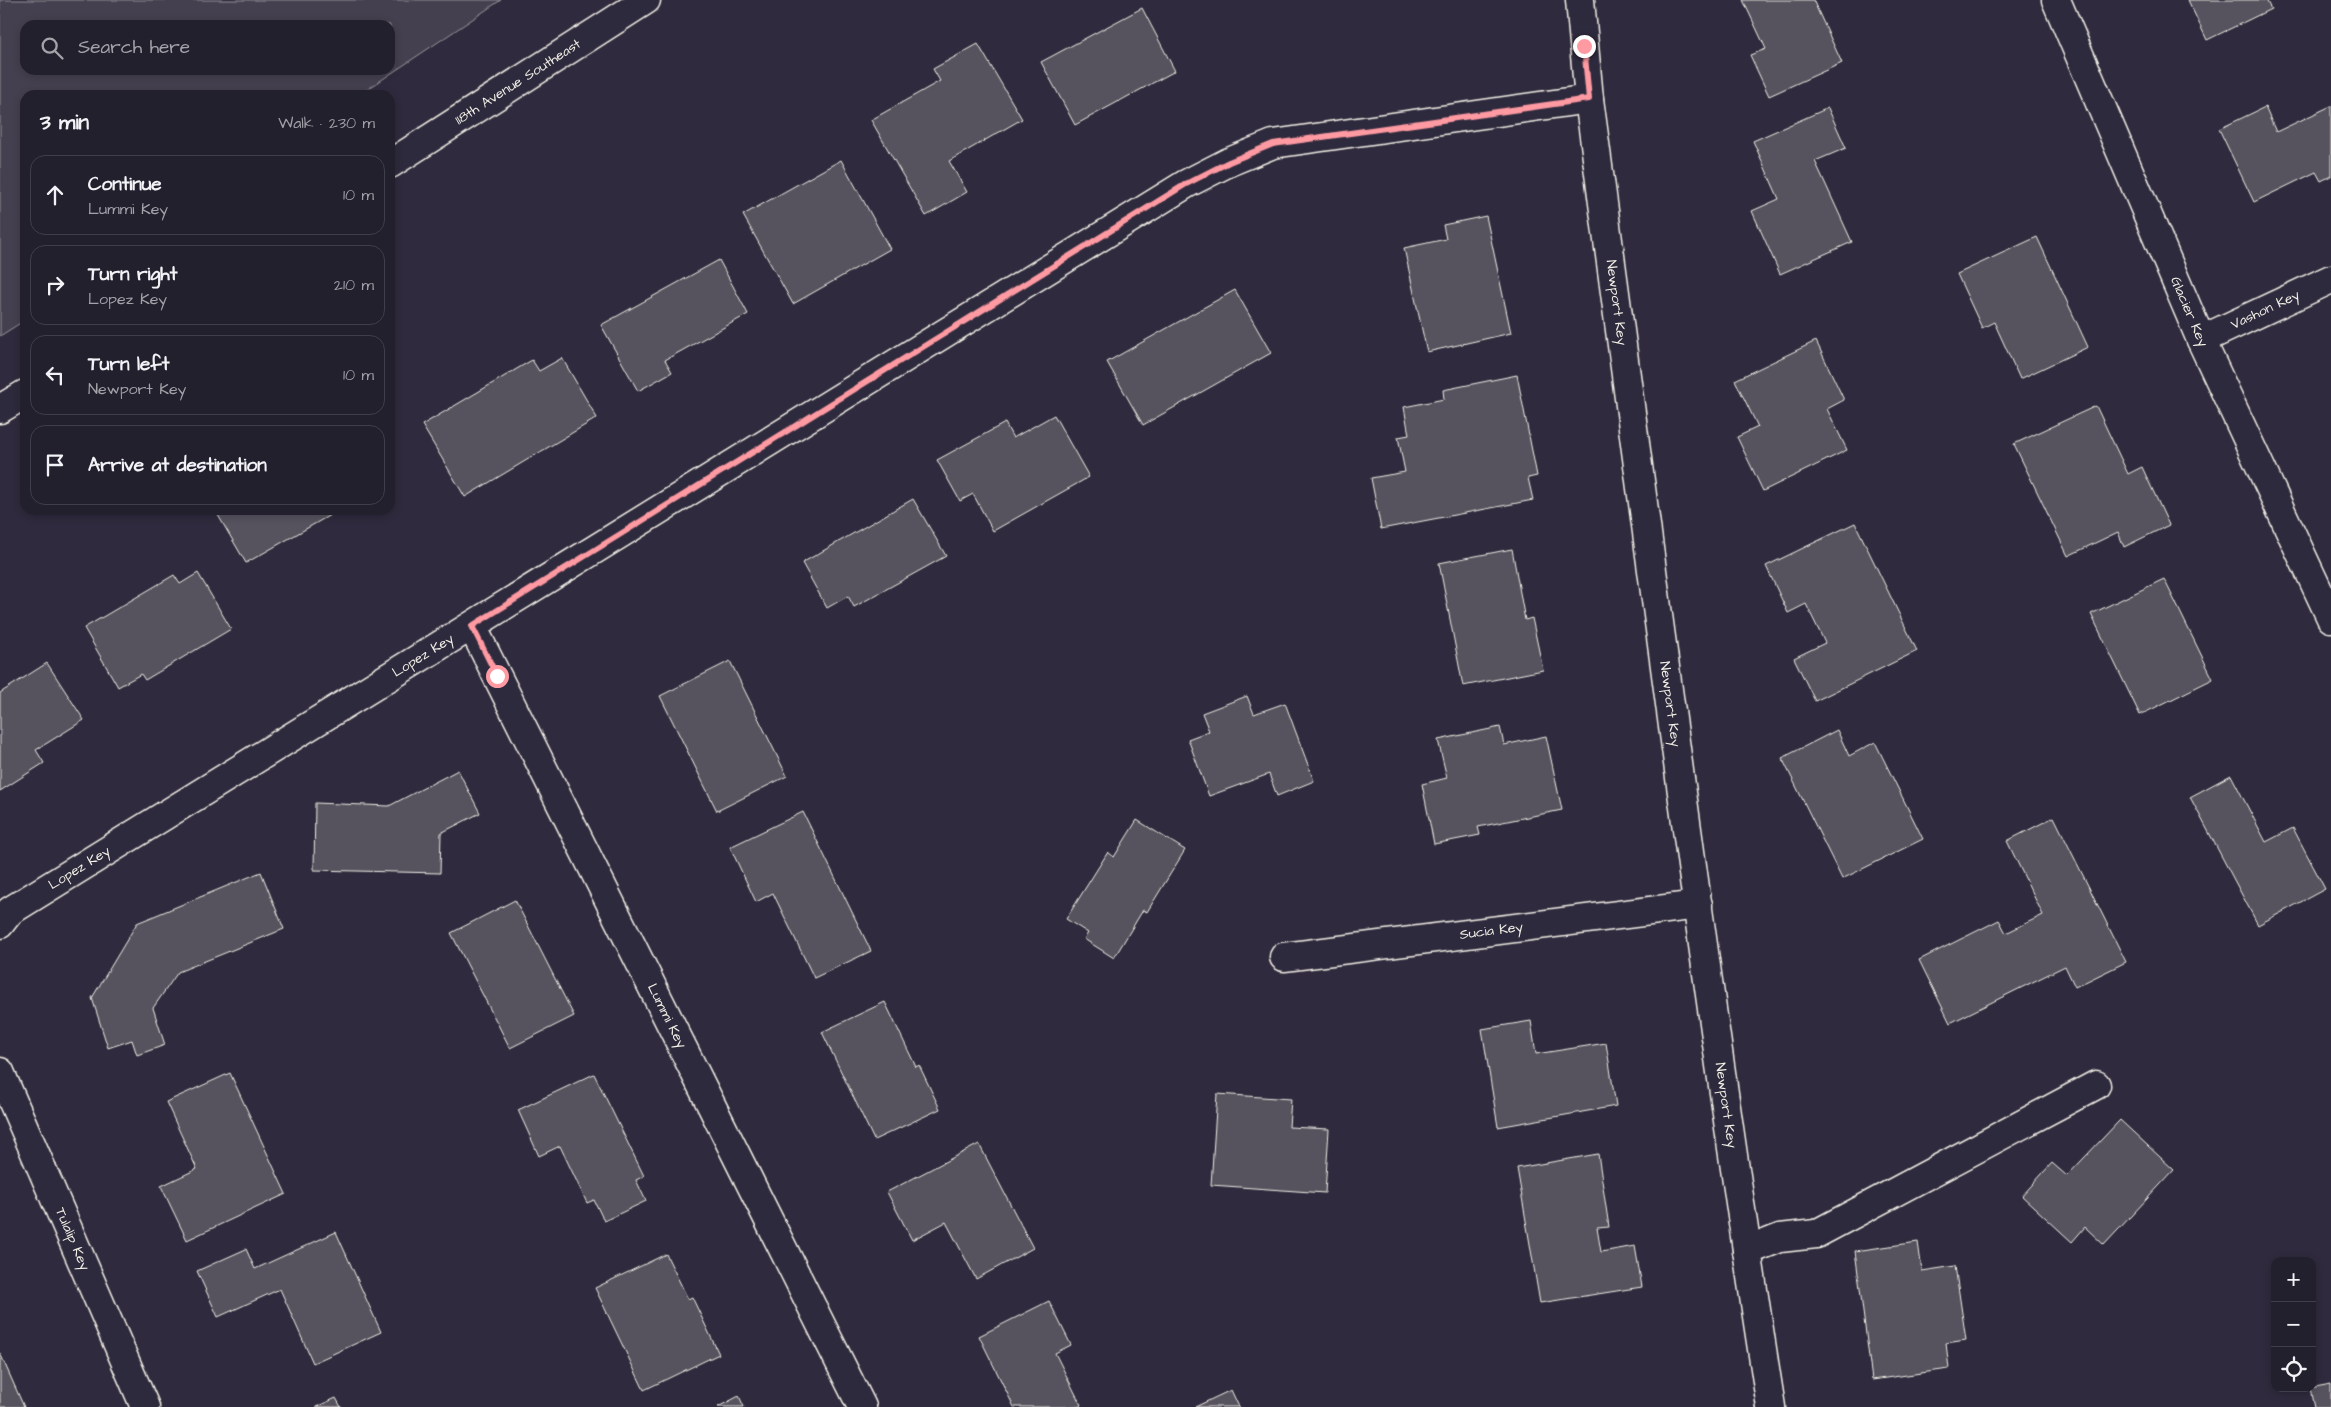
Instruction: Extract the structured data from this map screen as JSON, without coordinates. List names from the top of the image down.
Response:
{
  "streets": {
    "street": [
      "118th Avenue Southeast",
      "Newport Key",
      "Vashon Key",
      "Glacier Key",
      "Lopez Key",
      "Sucia Key",
      "Lummi Key",
      "Tulalip Key"
    ]
  },
  "crossings": [
    ["Newport Key", "Lopez Key"],
    ["Newport Key", "Sucia Key"],
    ["Vashon Key", "Glacier Key"],
    ["Lopez Key", "Lummi Key"]
  ],
  "page": {
    "search": "Search here",
    "heading": ["3 min", "Walk · 230 m"],
    "list": [
      ["Continue", "Lummi Key", "10 m"],
      ["Turn right", "Lopez Key", "210 m"],
      ["Turn left", "Newport Key", "10 m"],
      "Arrive at destination"
    ],
    "map_buttons": ["+", "−"]
  }
}
